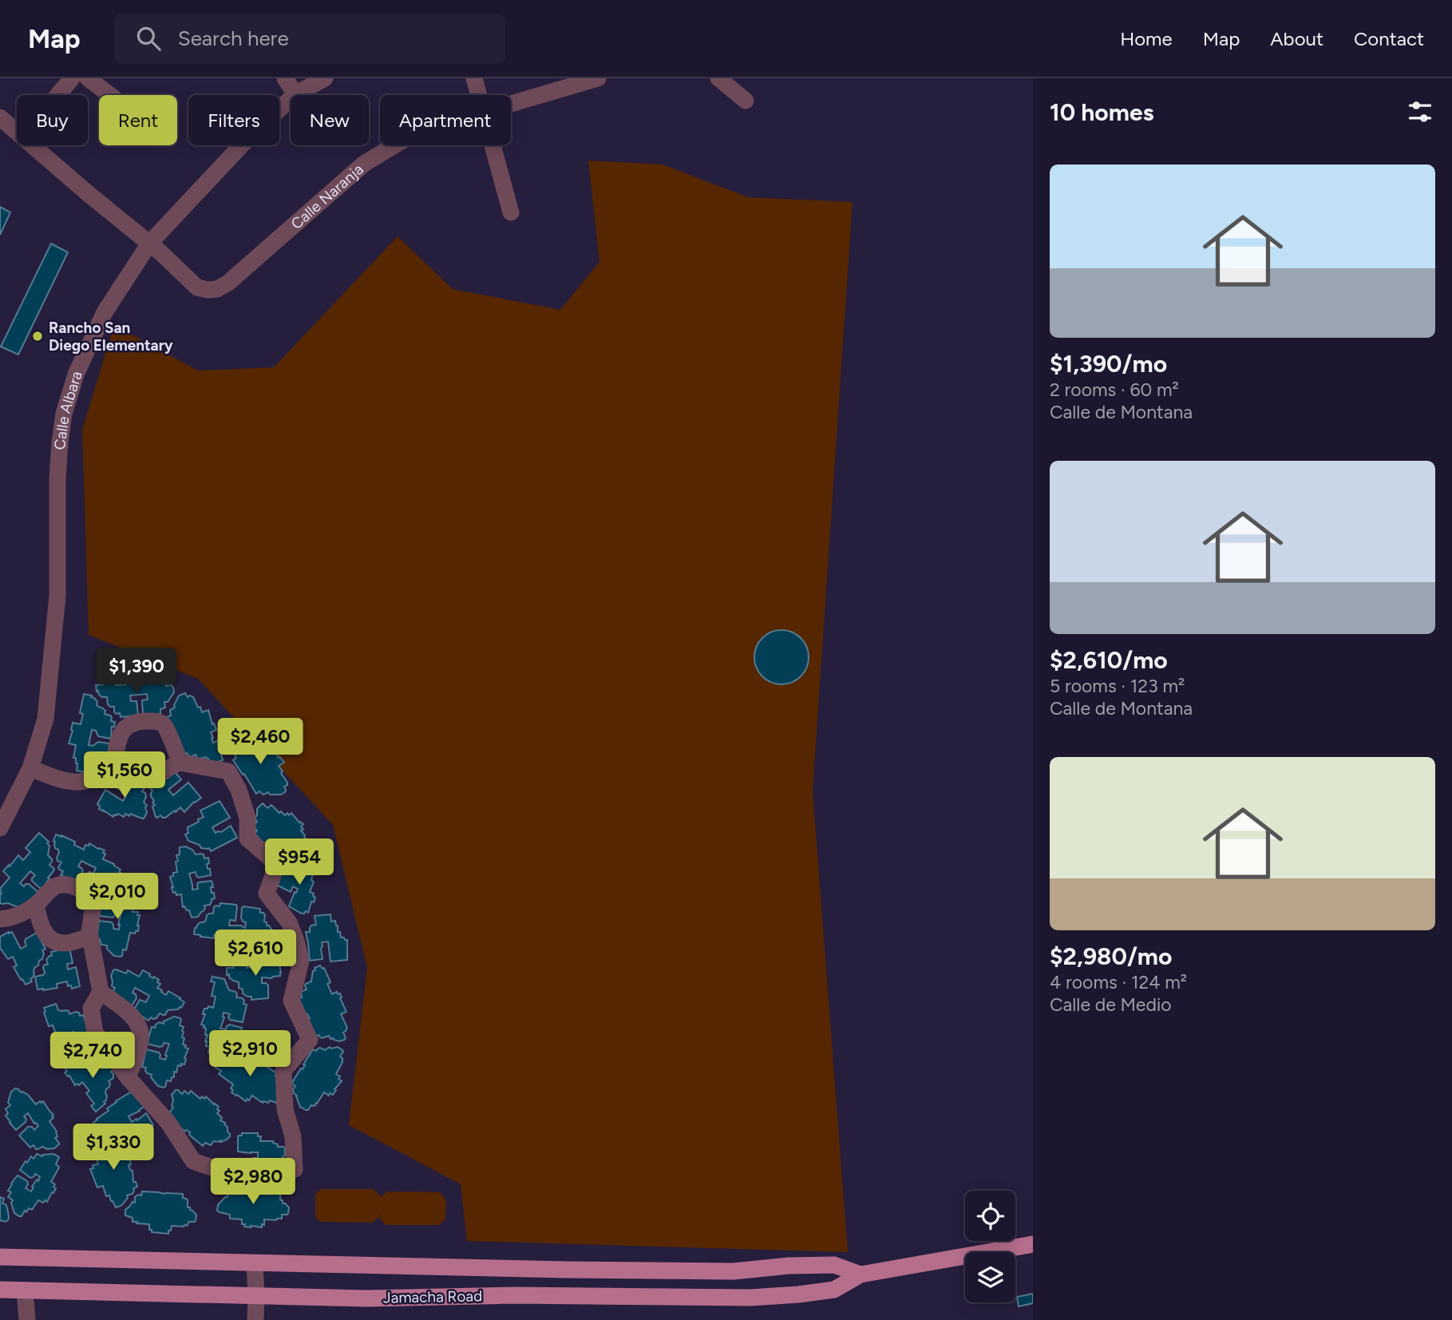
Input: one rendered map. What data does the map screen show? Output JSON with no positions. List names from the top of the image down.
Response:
{
  "streets": {
    "main road": ["Jamacha Road"],
    "street": ["Calle Naranja", "Calle Albara"]
  },
  "crossings": [
    ["Calle Naranja", "Calle Albara"]
  ],
  "places": ["Rancho San Diego Elementary"],
  "page": {
    "header": "Map",
    "search": "Search here",
    "nav": [
      "Home",
      "Map",
      "About",
      "Contact"
    ],
    "heading": "10 homes",
    "chip": [
      "Buy",
      "Rent",
      "Filters",
      "New",
      "Apartment"
    ],
    "list": [
      {
        "name": "$1,390/mo",
        "note": "2 rooms · 60 m² · Calle de Montana"
      },
      {
        "name": "$2,610/mo",
        "note": "5 rooms · 123 m² · Calle de Montana"
      },
      {
        "name": "$2,980/mo",
        "note": "4 rooms · 124 m² · Calle de Medio"
      }
    ],
    "price": [
      "$1,390",
      "$2,460",
      "$1,560",
      "$954",
      "$2,010",
      "$2,610",
      "$2,910",
      "$2,740",
      "$1,330",
      "$2,980"
    ]
  }
}
